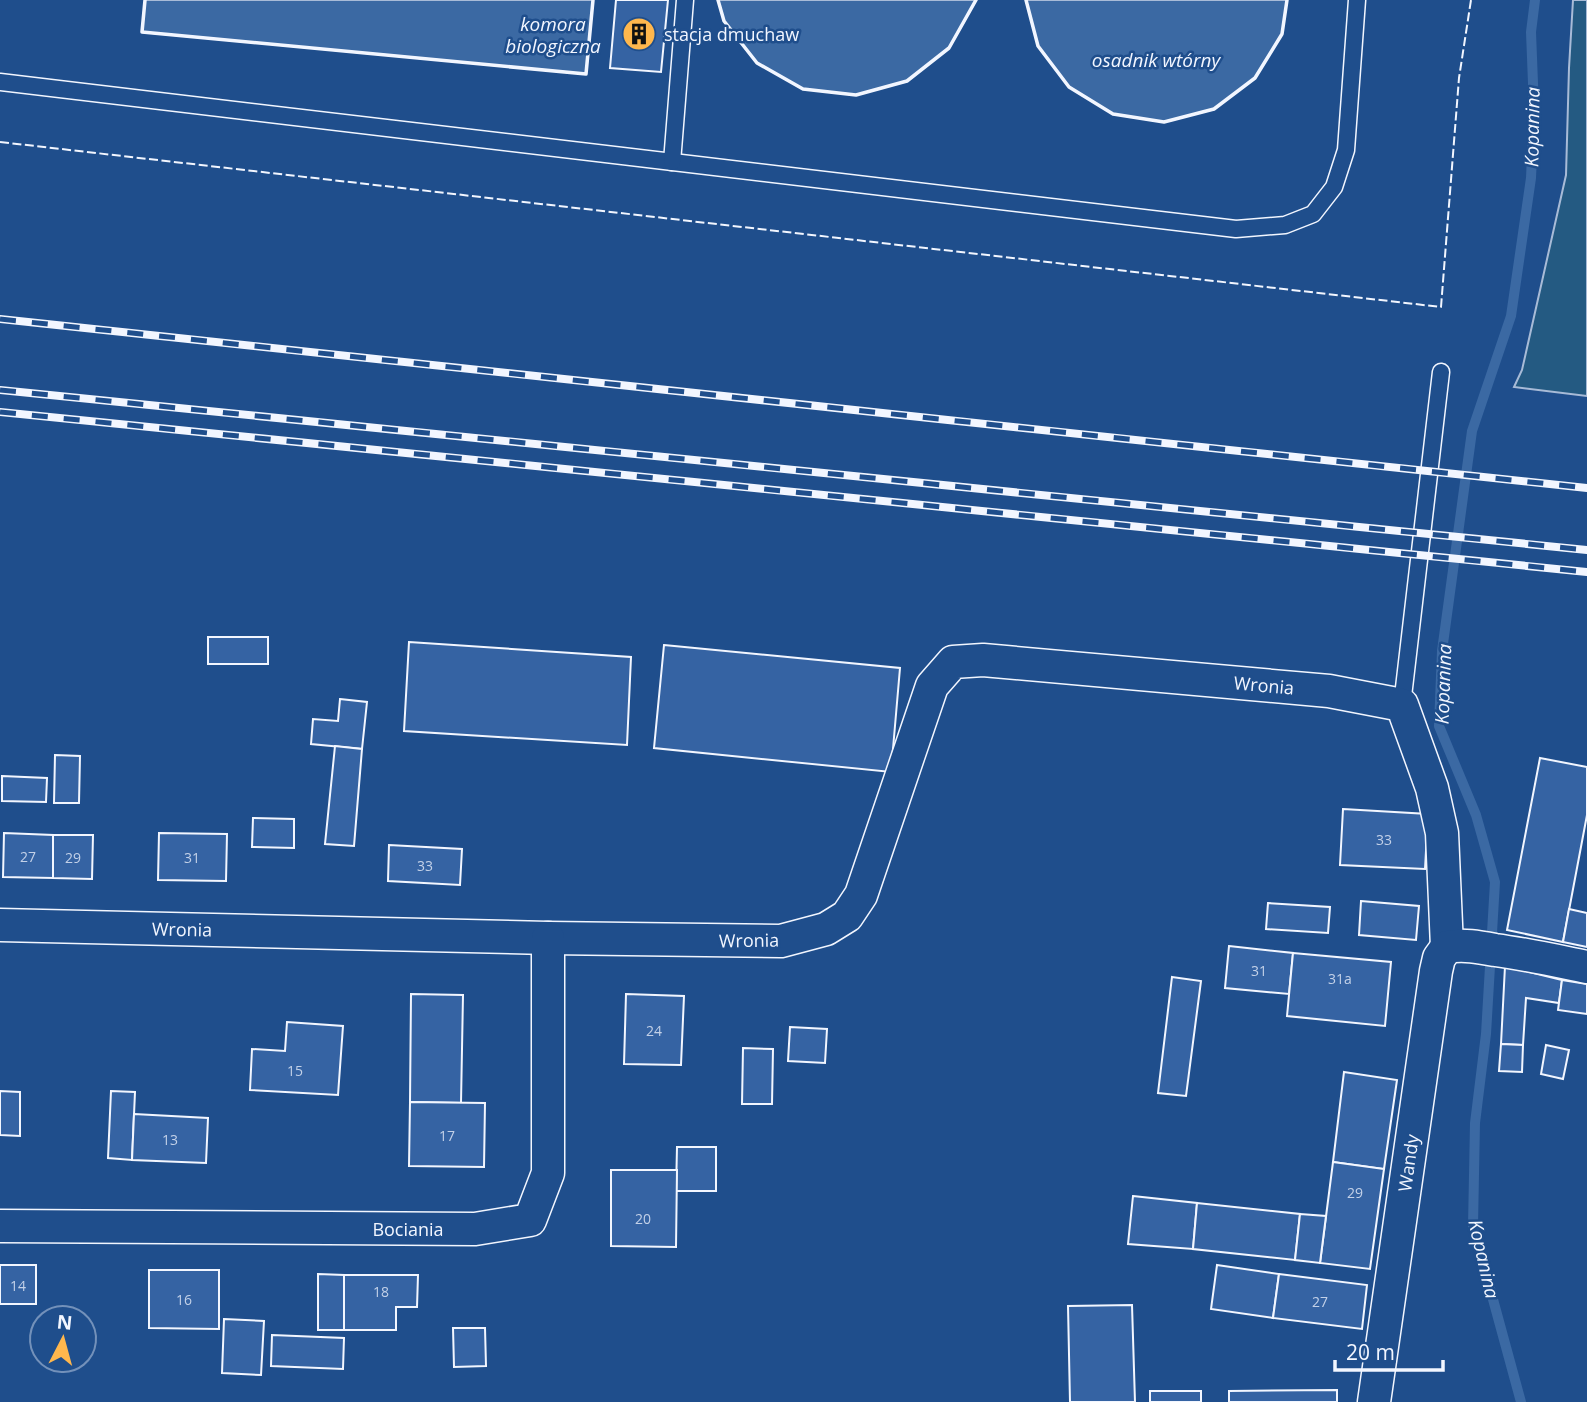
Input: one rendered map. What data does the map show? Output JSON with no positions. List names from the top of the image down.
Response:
{
  "streets": {
    "street": ["Wronia", "Wandy", "Bociania"]
  },
  "crossings": [
    ["Wronia", "Bociania"]
  ],
  "water": ["komora biologiczna", "osadnik wtórny", "Kopanina"],
  "places": {
    "building": ["stacja dmuchaw"]
  },
  "house_numbers": [
    "33",
    "27",
    "29",
    "31",
    "33",
    "31",
    "31a",
    "24",
    "15",
    "17",
    "13",
    "29",
    "20",
    "14",
    "18",
    "16",
    "27"
  ],
  "scale_bar": "20 m",
  "north": "top"
}
